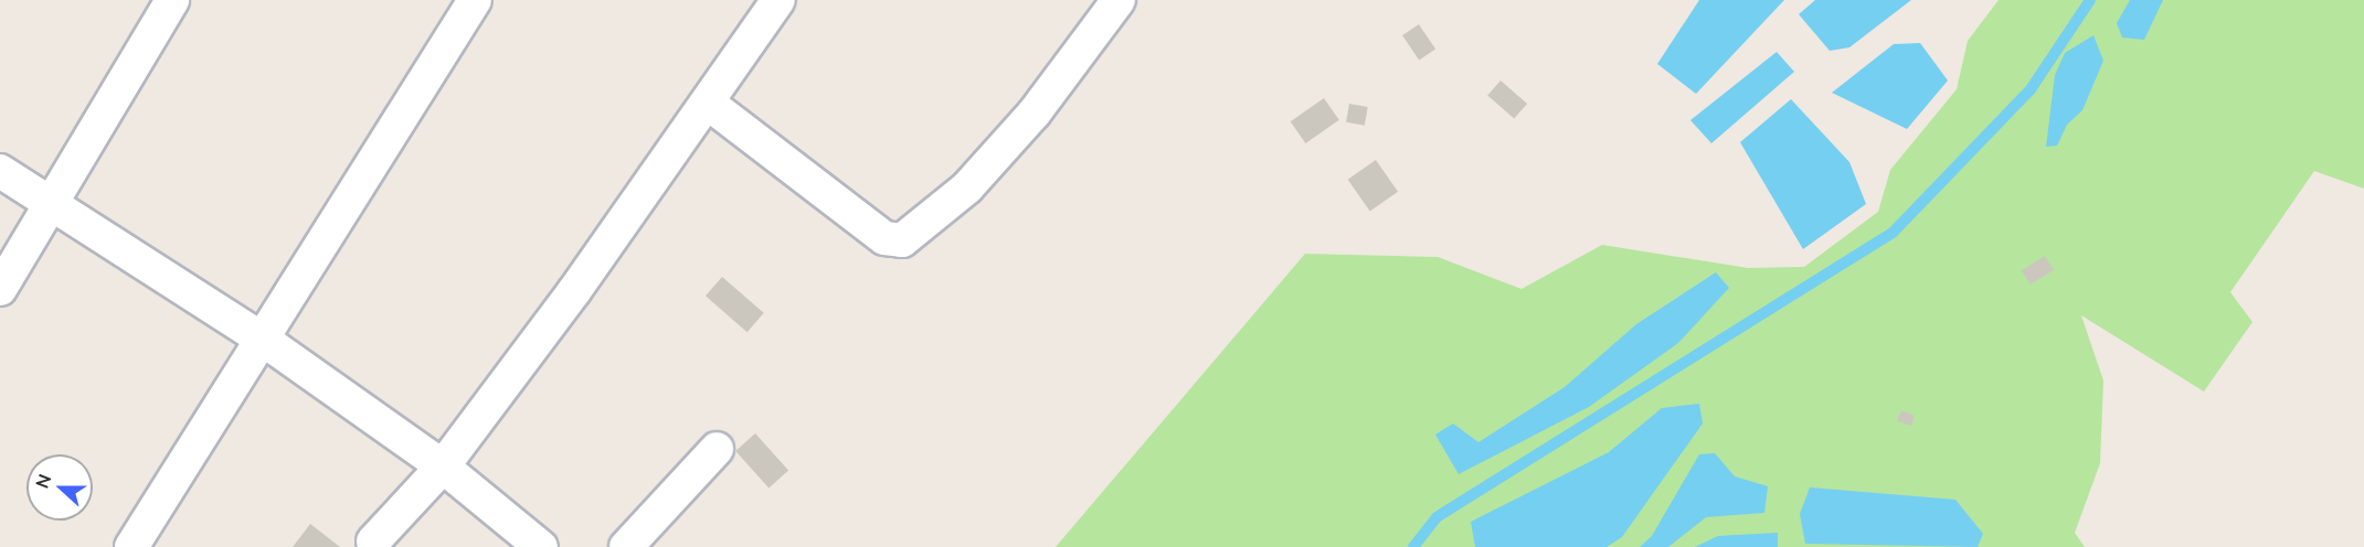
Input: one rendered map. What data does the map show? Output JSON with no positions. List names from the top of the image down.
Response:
{
  "north": "left"
}
